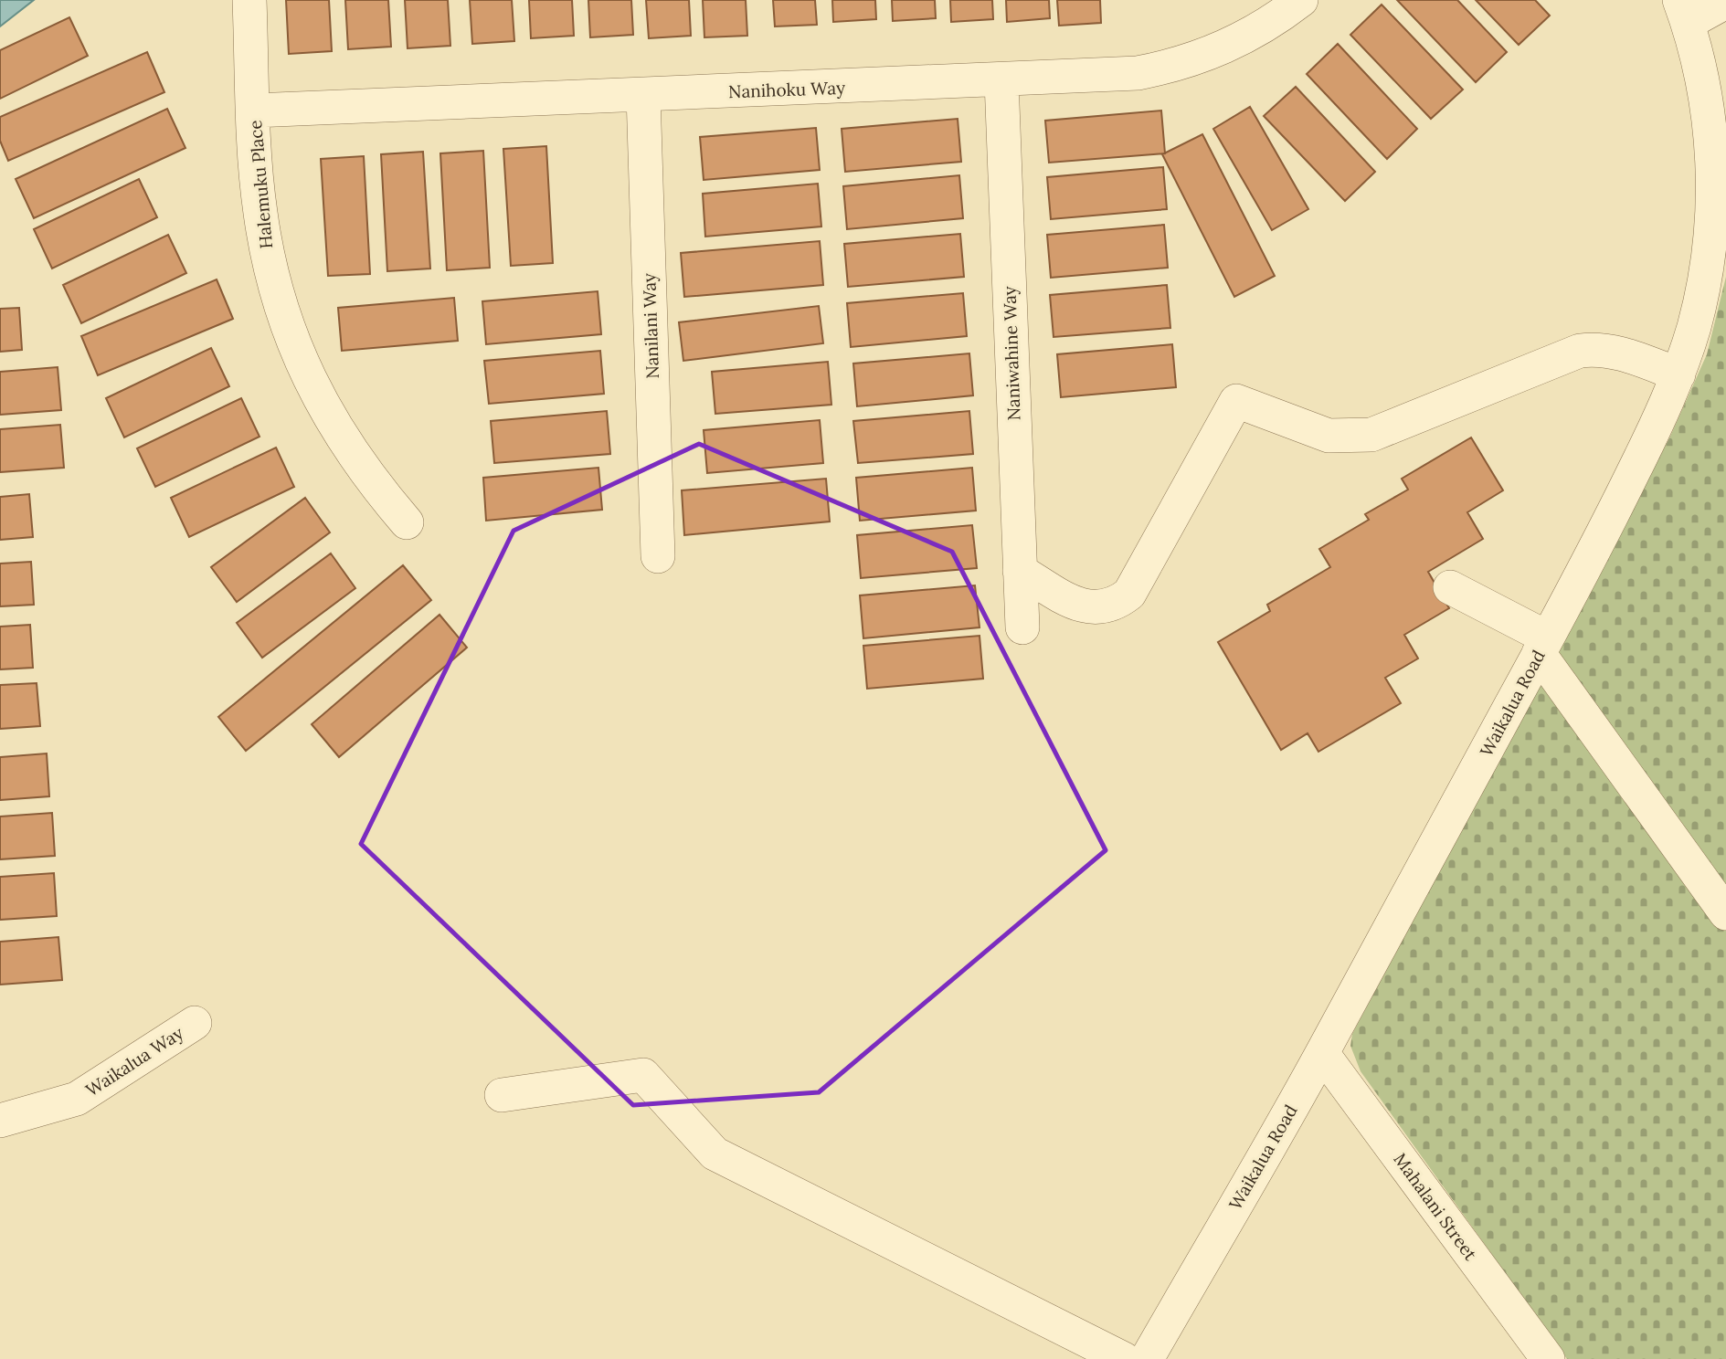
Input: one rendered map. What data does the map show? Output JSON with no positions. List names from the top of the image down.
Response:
{
  "streets": {
    "street": [
      "Nanihoku Way",
      "Halemuku Place",
      "Nanilani Way",
      "Naniwahine Way",
      "Waikalua Road",
      "Waikalua Way",
      "Mahalani Street"
    ]
  },
  "crossings": [
    ["Nanihoku Way", "Halemuku Place"],
    ["Nanihoku Way", "Nanilani Way"],
    ["Nanihoku Way", "Naniwahine Way"],
    ["Waikalua Road", "Mahalani Street"]
  ]
}
